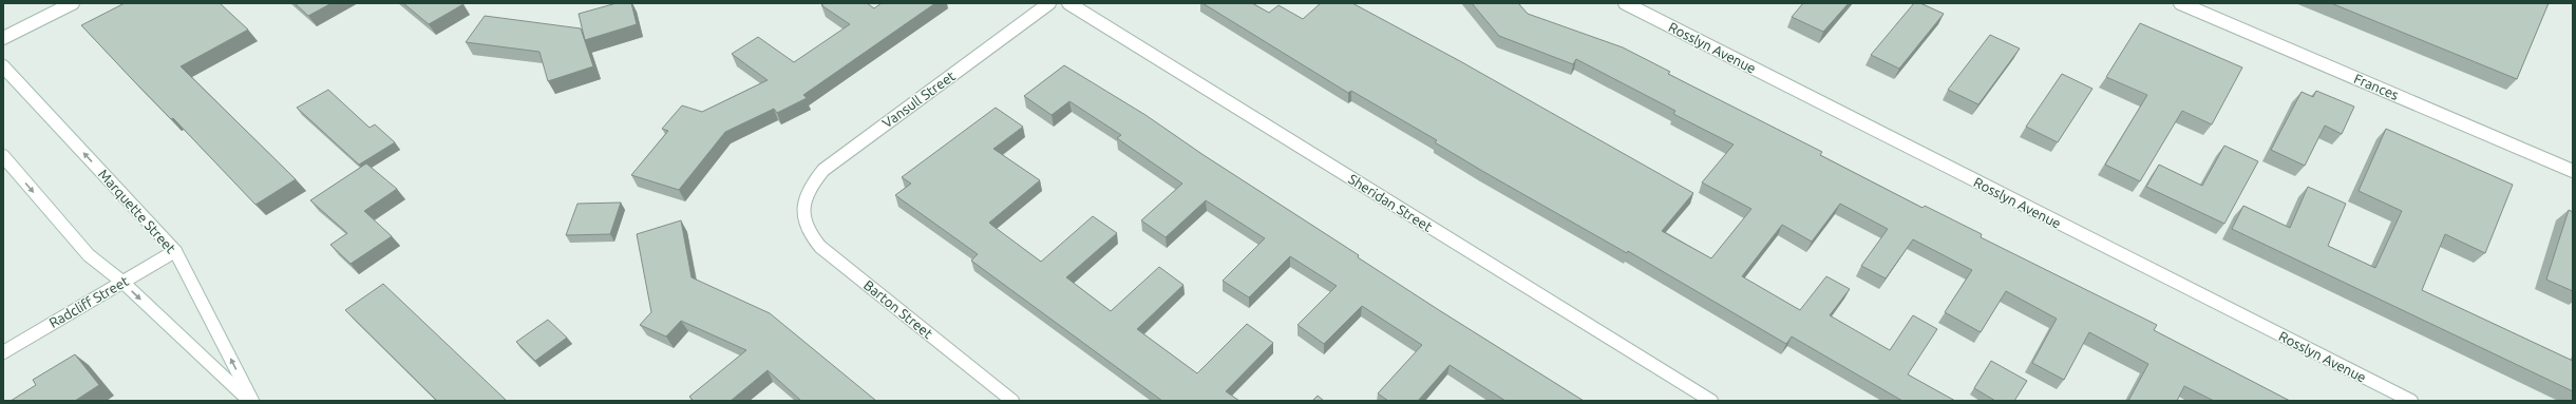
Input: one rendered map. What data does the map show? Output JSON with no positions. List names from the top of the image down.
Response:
{
  "streets": {
    "street": [
      "Rosslyn Avenue",
      "Frances",
      "Vansull Street",
      "Sheridan Street",
      "Marquette Street",
      "Radcliff Street",
      "Barton Street"
    ]
  },
  "crossings": [
    ["Vansull Street", "Barton Street"],
    ["Marquette Street", "Radcliff Street"]
  ]
}
